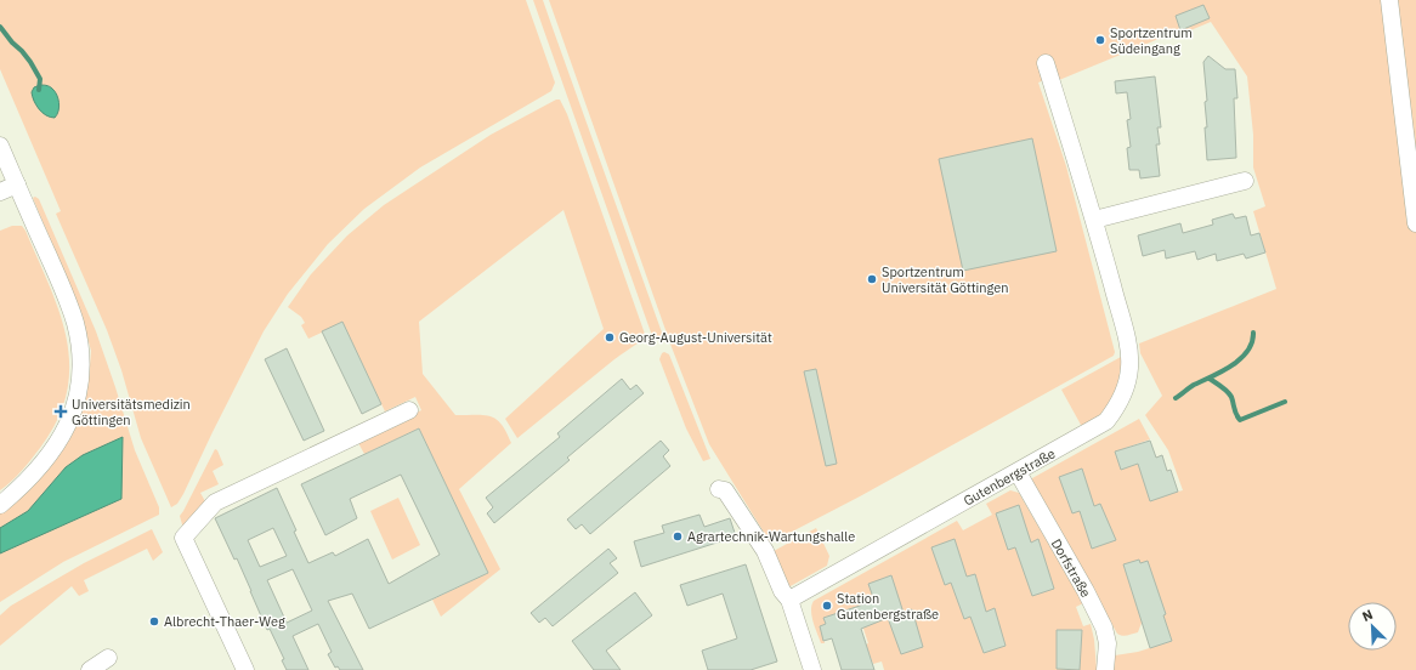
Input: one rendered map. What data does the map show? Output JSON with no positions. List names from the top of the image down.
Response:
{
  "streets": {
    "street": ["Gutenbergstraße", "Dorfstraße"]
  },
  "crossings": [
    ["Gutenbergstraße", "Dorfstraße"]
  ],
  "places": {
    "other": [
      "Sportzentrum Südeingang",
      "Sportzentrum Universität Göttingen",
      "Georg-August-Universität",
      "Agrartechnik-Wartungshalle",
      "Station Gutenbergstraße",
      "Albrecht-Thaer-Weg"
    ],
    "health": ["Universitätsmedizin Göttingen"]
  },
  "north": "top left"
}
